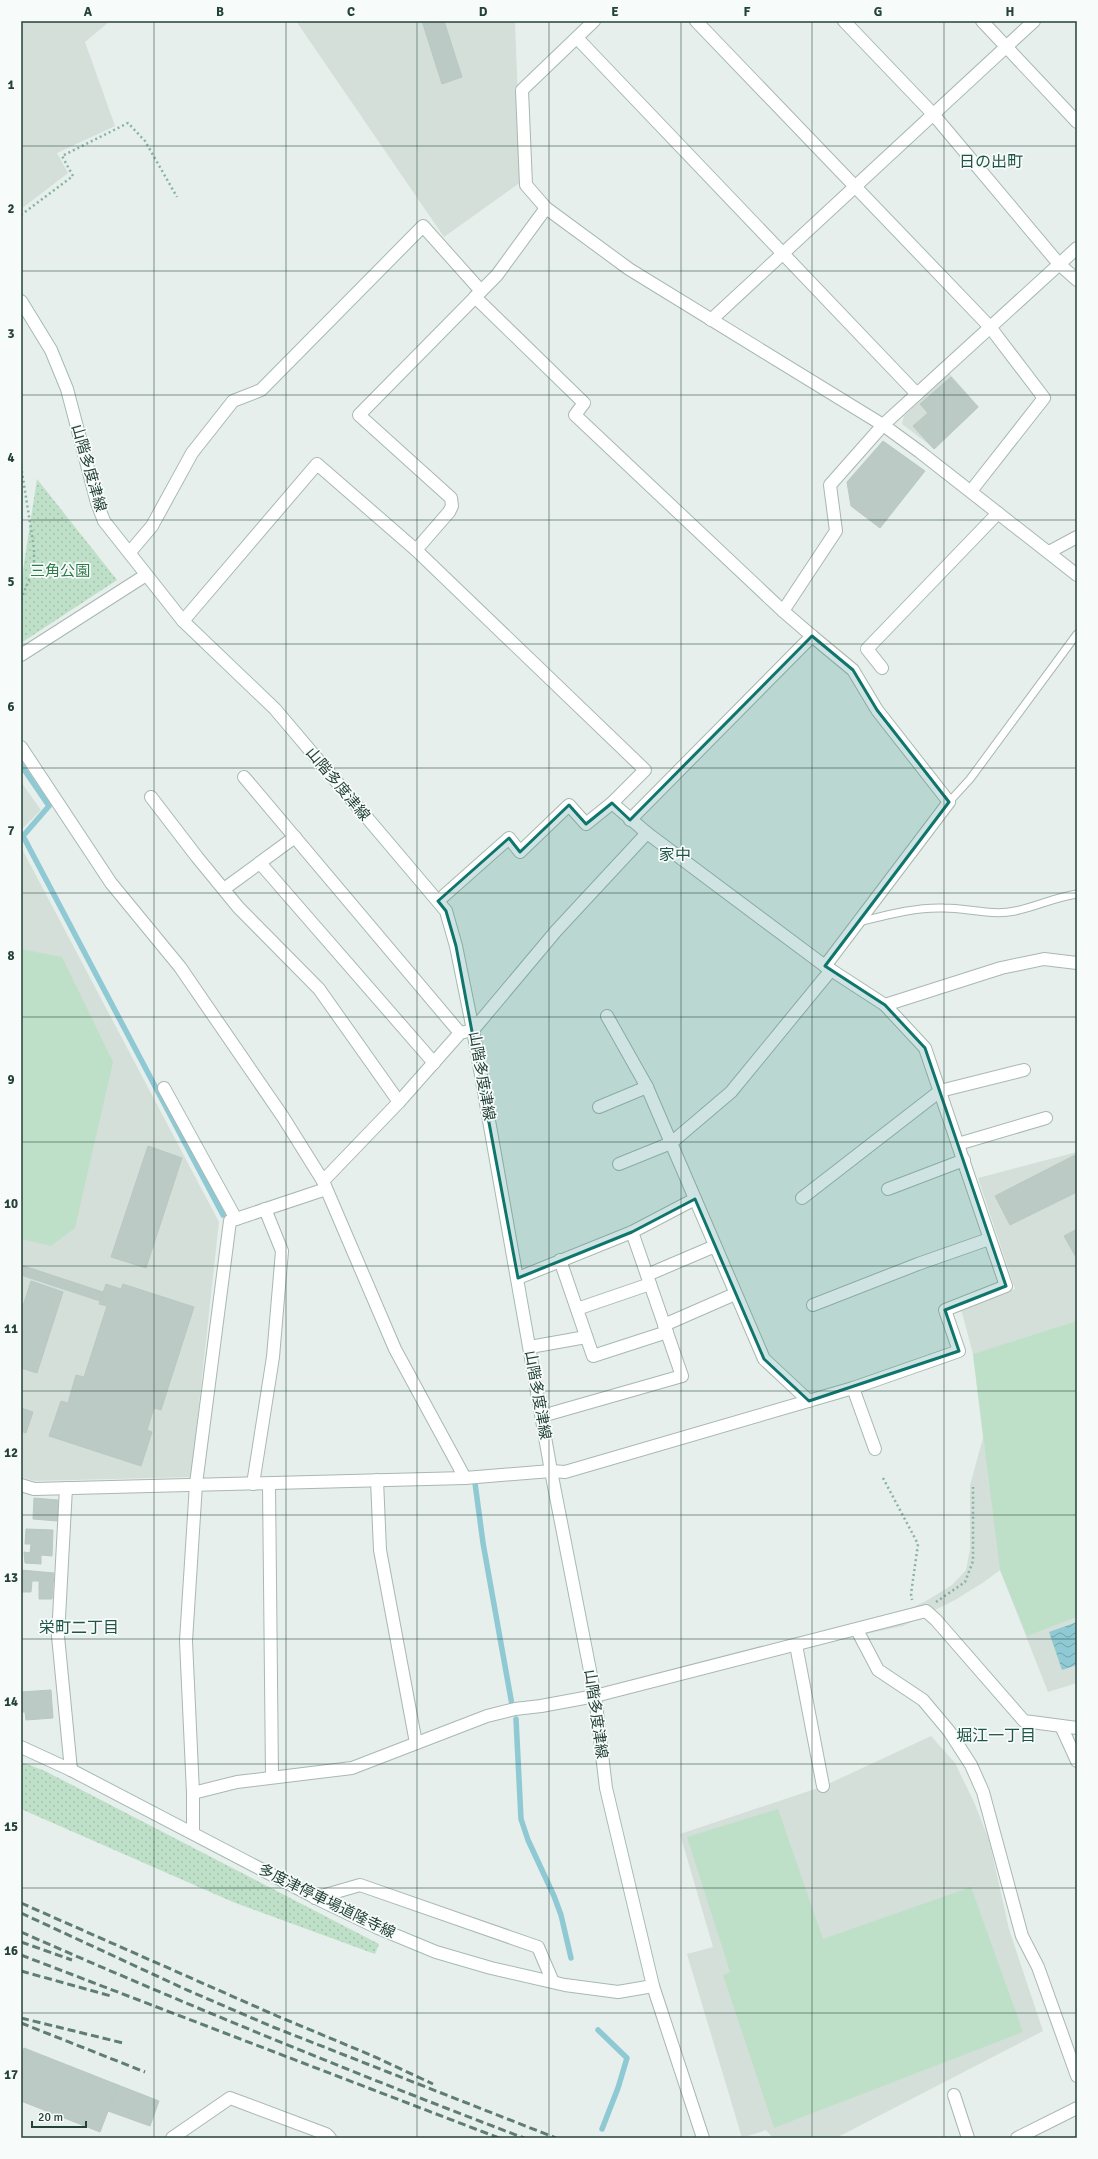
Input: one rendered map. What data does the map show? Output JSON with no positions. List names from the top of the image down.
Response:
{
  "streets": {
    "street": ["山階多度津線", "多度津停車場道隆寺線"]
  },
  "crossings": [
    ["山階多度津線", "多度津停車場道隆寺線"]
  ],
  "districts": [
    "日の出町",
    "家中",
    "栄町二丁目",
    "堀江一丁目"
  ],
  "parks": ["三角公園"],
  "scale_bar": "20 m",
  "grid": {
    "columns": [
      "A",
      "B",
      "C",
      "D",
      "E",
      "F",
      "G",
      "H"
    ],
    "rows": [
      "1",
      "2",
      "3",
      "4",
      "5",
      "6",
      "7",
      "8",
      "9",
      "10",
      "11",
      "12",
      "13",
      "14",
      "15",
      "16",
      "17"
    ]
  }
}
